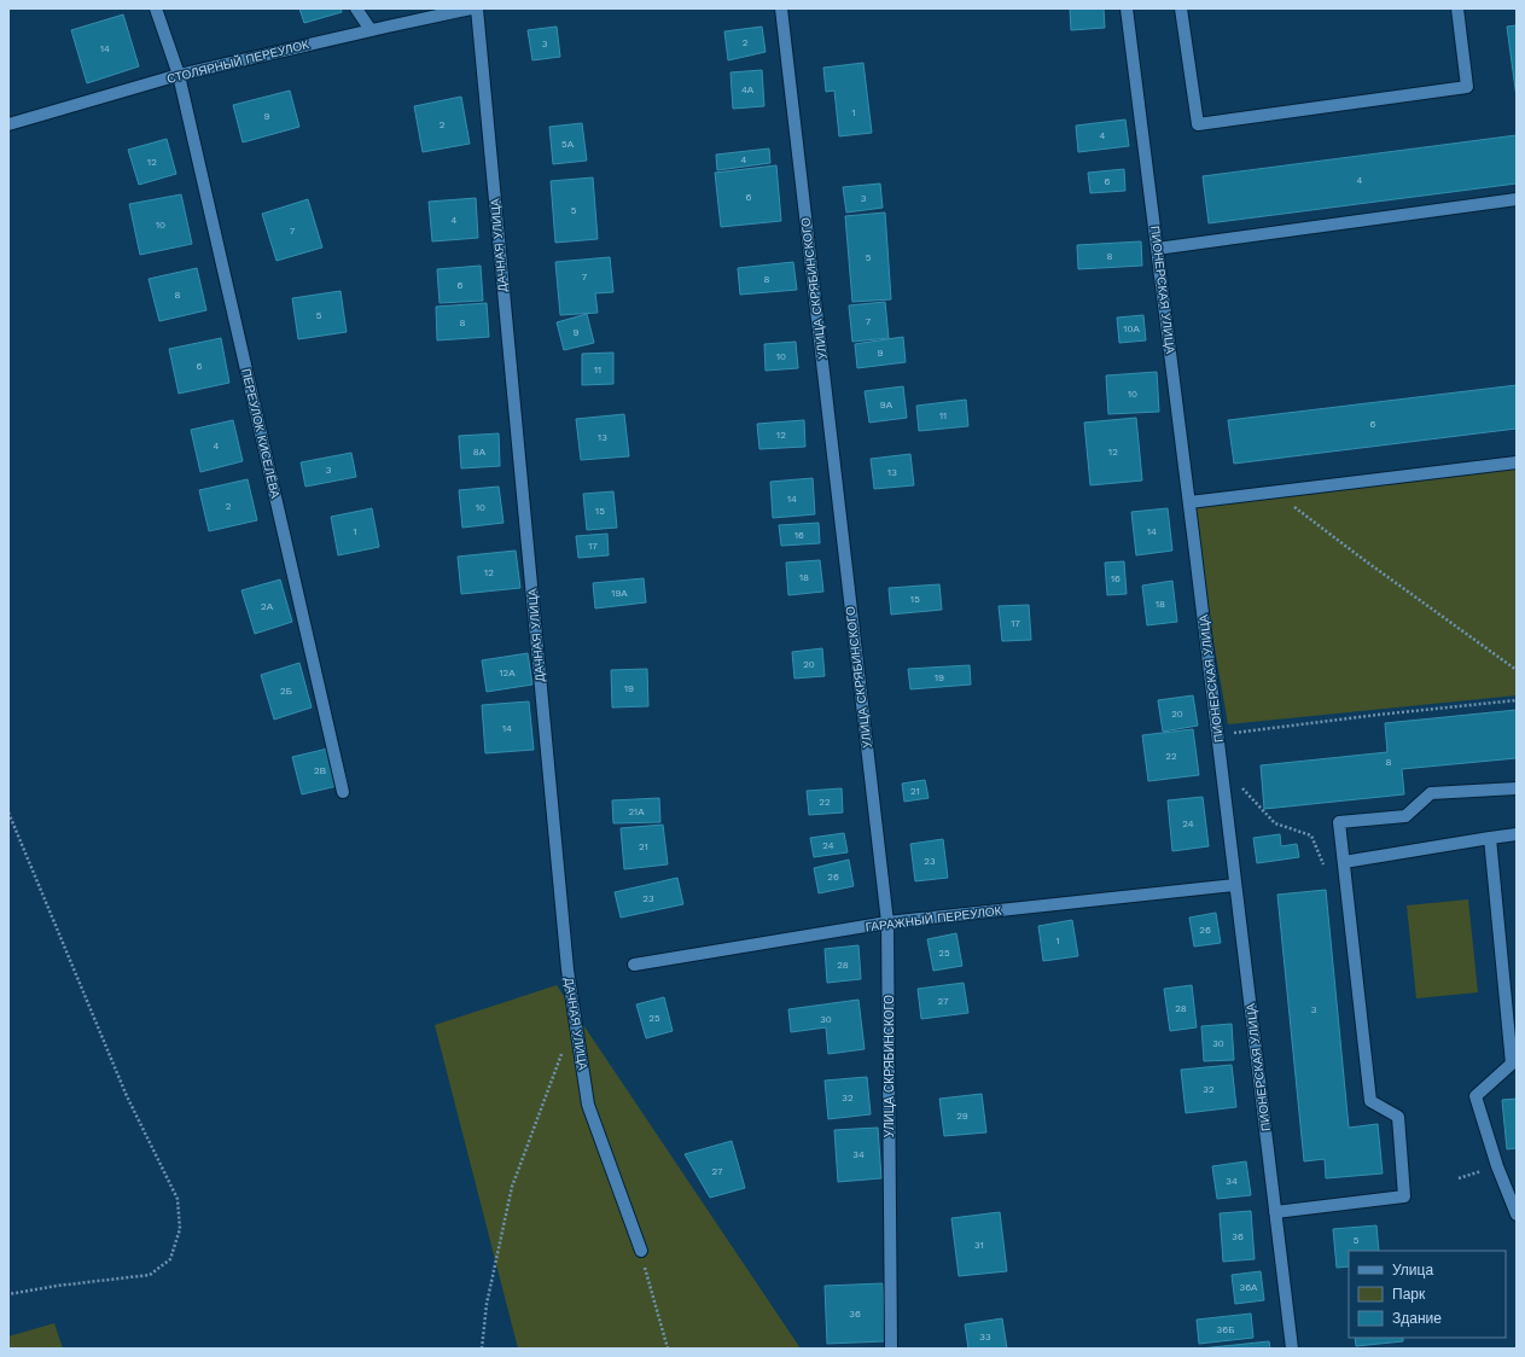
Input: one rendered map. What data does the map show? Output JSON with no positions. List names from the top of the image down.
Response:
{
  "streets": {
    "street": [
      "СТОЛЯРНЫЙ ПЕРЕУЛОК",
      "ДАЧНАЯ УЛИЦА",
      "УЛИЦА СКРЯБИНСКОГО",
      "ПИОНЕРСКАЯ УЛИЦА",
      "ПЕРЕУЛОК КИСЕЛЁВА",
      "ГАРАЖНЫЙ ПЕРЕУЛОК"
    ]
  },
  "crossings": [
    ["СТОЛЯРНЫЙ ПЕРЕУЛОК", "ПЕРЕУЛОК КИСЕЛЁВА"],
    ["УЛИЦА СКРЯБИНСКОГО", "ГАРАЖНЫЙ ПЕРЕУЛОК"],
    ["ПИОНЕРСКАЯ УЛИЦА", "ГАРАЖНЫЙ ПЕРЕУЛОК"]
  ],
  "house_numbers": [
    "2",
    "3",
    "14",
    "4А",
    "1",
    "9",
    "2",
    "4",
    "5А",
    "4",
    "12",
    "4",
    "6",
    "6",
    "3",
    "5",
    "4",
    "10",
    "7",
    "8",
    "5",
    "7",
    "8",
    "6",
    "8",
    "5",
    "7",
    "8",
    "10А",
    "9",
    "9",
    "10",
    "6",
    "11",
    "10",
    "9А",
    "11",
    "6",
    "12",
    "13",
    "4",
    "8А",
    "12",
    "3",
    "13",
    "14",
    "2",
    "10",
    "15",
    "1",
    "14",
    "16",
    "17",
    "12",
    "18",
    "16",
    "19А",
    "15",
    "18",
    "2А",
    "17",
    "20",
    "12А",
    "19",
    "19",
    "2Б",
    "20",
    "14",
    "22",
    "8",
    "2В",
    "21",
    "22",
    "21А",
    "24",
    "24",
    "21",
    "23",
    "26",
    "23",
    "26",
    "1",
    "25",
    "28",
    "27",
    "28",
    "3",
    "25",
    "30",
    "30",
    "32",
    "32",
    "29",
    "34",
    "27",
    "34",
    "36",
    "5",
    "31",
    "36А",
    "36",
    "36Б",
    "33"
  ],
  "legend": ["Улица", "Парк", "Здание"]
}
